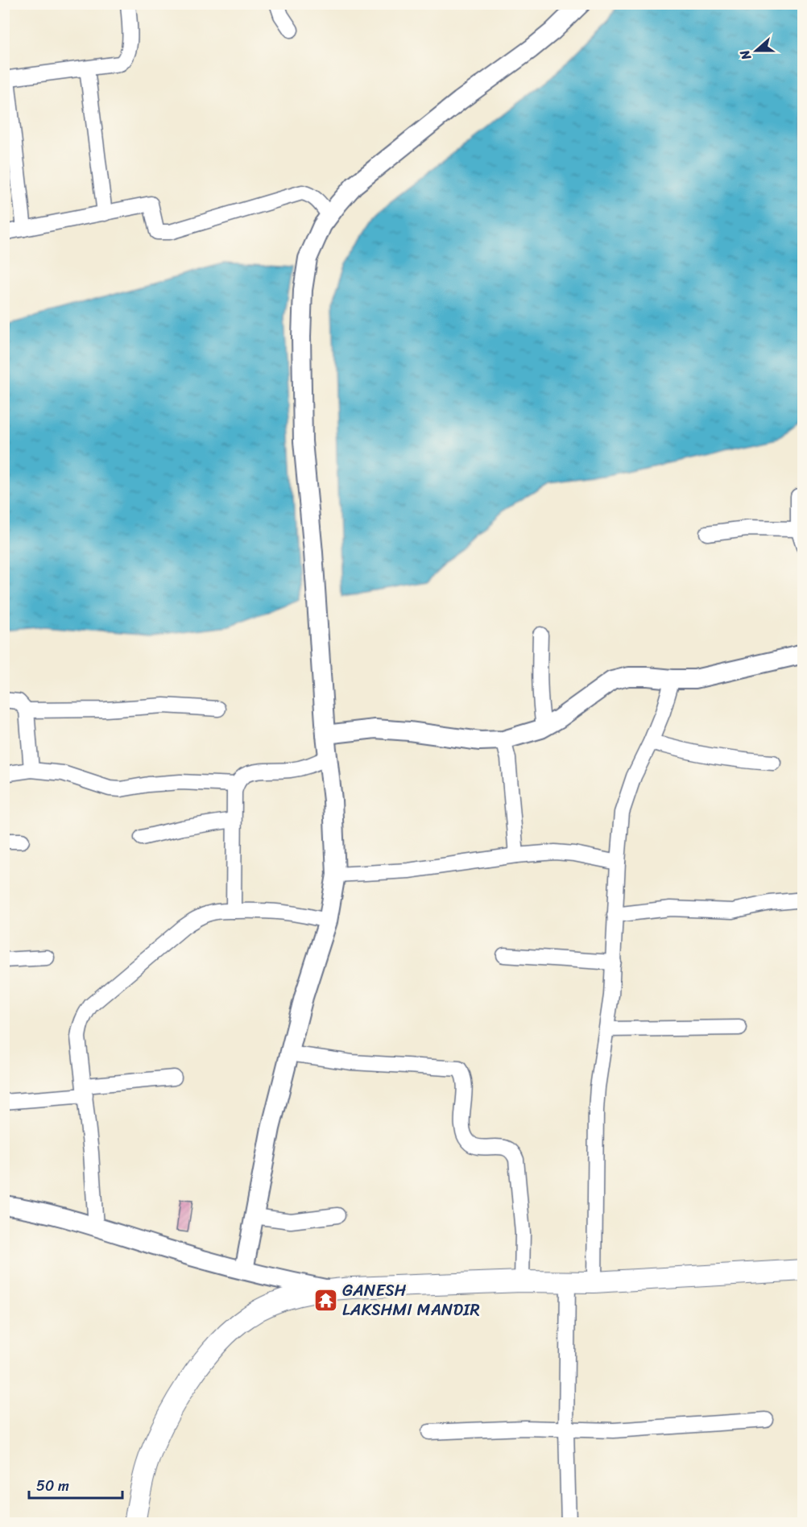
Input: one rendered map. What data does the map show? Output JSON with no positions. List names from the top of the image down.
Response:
{
  "places": {
    "temple": ["GANESH LAKSHMI MANDIR"]
  },
  "scale_bar": "50 m",
  "north": "left"
}
